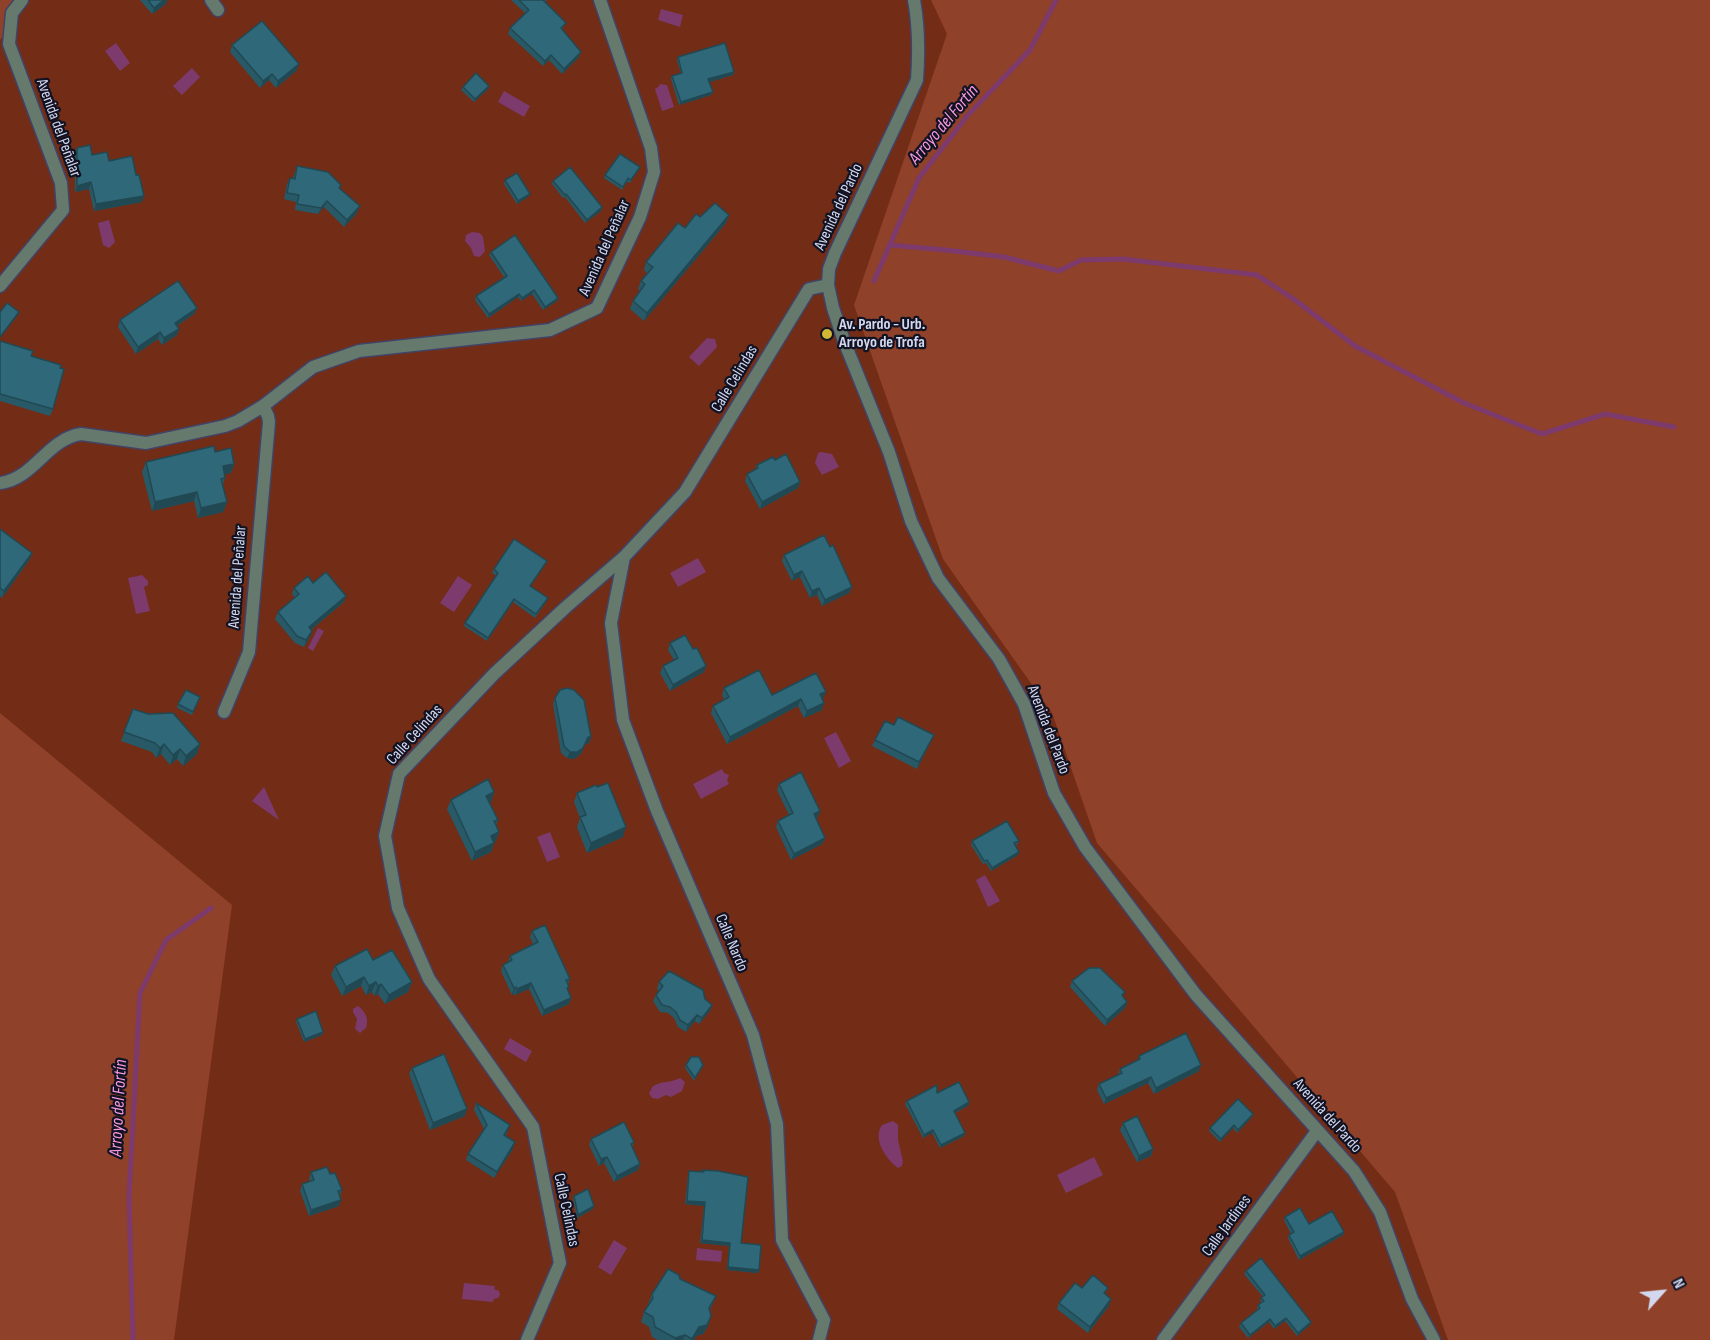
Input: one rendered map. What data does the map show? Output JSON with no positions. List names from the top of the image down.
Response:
{
  "streets": {
    "street": [
      "Avenida del Peñalar",
      "Avenida del Pardo",
      "Calle Celindas",
      "Calle Nardo",
      "Calle Jardines"
    ]
  },
  "crossings": [
    ["Avenida del Pardo", "Calle Celindas"],
    ["Avenida del Pardo", "Calle Jardines"],
    ["Calle Celindas", "Calle Nardo"]
  ],
  "water": ["Arroyo del Fortín"],
  "places": ["Av. Pardo - Urb. Arroyo de Trofa"],
  "north": "top right"
}
